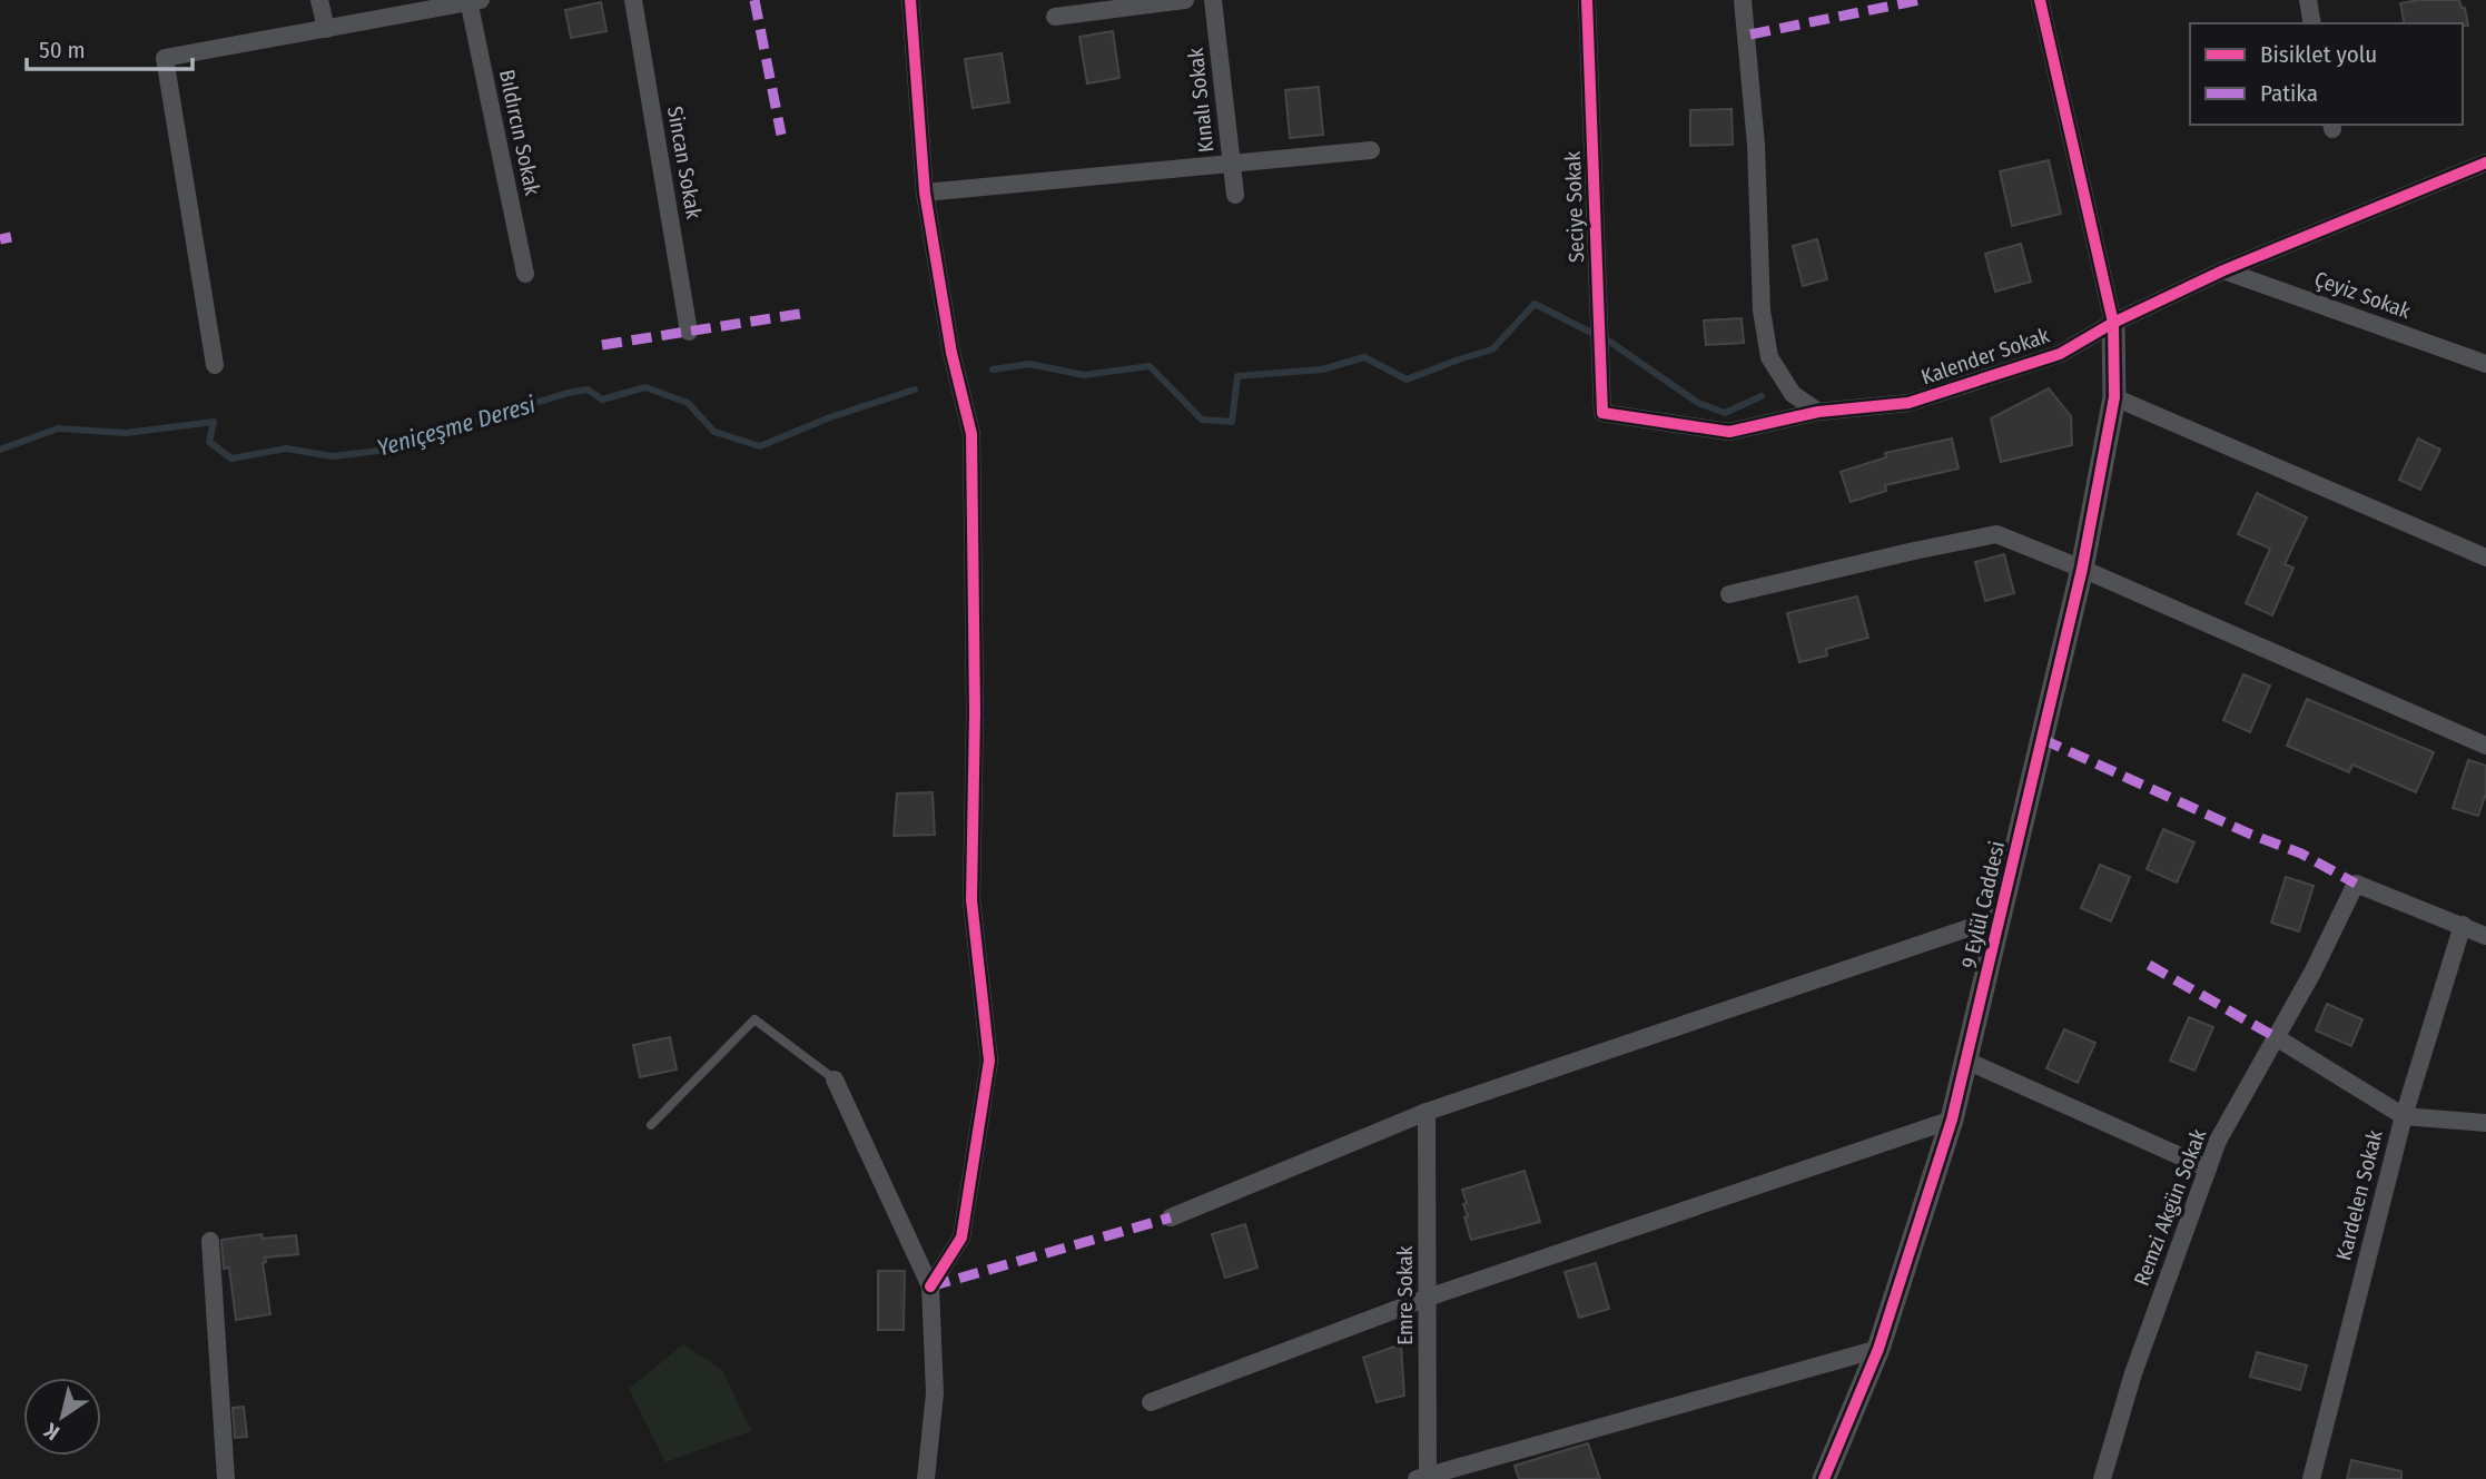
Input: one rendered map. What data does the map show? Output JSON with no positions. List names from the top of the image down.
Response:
{
  "streets": {
    "street": [
      "Kınalı Sokak",
      "Bıldırcın Sokak",
      "Sincan Sokak",
      "Seciye Sokak",
      "Çeyiz Sokak",
      "Kalender Sokak",
      "9 Eylül Caddesi",
      "Kardelen Sokak",
      "Remzi Akgün Sokak",
      "Emre Sokak"
    ]
  },
  "crossings": [
    ["Seciye Sokak", "Kalender Sokak"],
    ["Çeyiz Sokak", "Kalender Sokak"],
    ["Kalender Sokak", "9 Eylül Caddesi"],
    ["Kardelen Sokak", "Remzi Akgün Sokak"]
  ],
  "water": ["Yeniçeşme Deresi"],
  "legend": ["Bisiklet yolu", "Patika"],
  "scale_bar": "50 m",
  "north": "bottom left"
}
